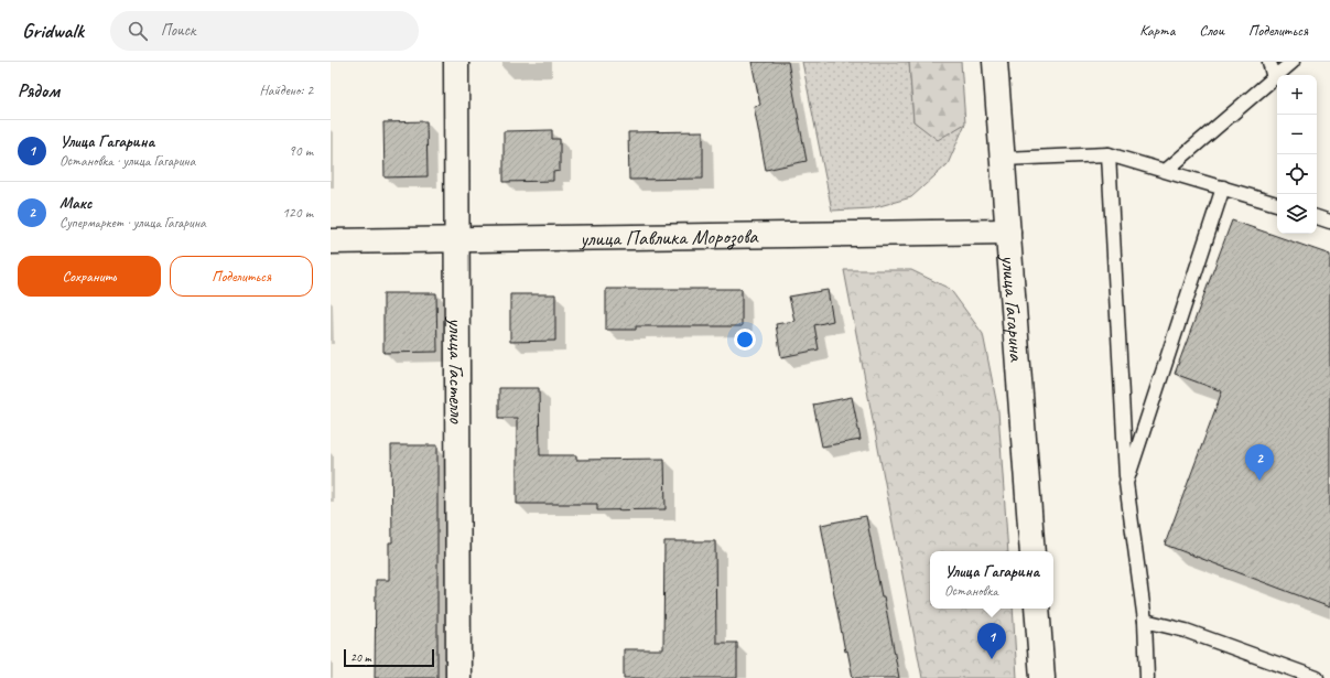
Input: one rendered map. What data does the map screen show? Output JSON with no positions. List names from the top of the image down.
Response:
{
  "streets": {
    "street": ["улица Павлика Морозова", "улица Гагарина", "улица Гастелло"]
  },
  "crossings": [
    ["улица Павлика Морозова", "улица Гагарина"],
    ["улица Павлика Морозова", "улица Гастелло"]
  ],
  "scale_bar": "20 m",
  "page": {
    "header": "Gridwalk",
    "search": "Поиск",
    "nav": ["Карта", "Слои", "Поделиться"],
    "heading": ["Рядом", "Найдено: 2"],
    "map_buttons": ["+", "−"],
    "list": [
      {
        "mark": "1",
        "name": "Улица Гагарина",
        "note": "Остановка · улица Гагарина",
        "value": "90 m"
      },
      {
        "mark": "2",
        "name": "Макс",
        "note": "Супермаркет · улица Гагарина",
        "value": "120 m"
      }
    ],
    "buttons": ["Сохранить", "Поделиться"],
    "pins": ["2", "1"],
    "popup": ["Улица Гагарина", "Остановка"],
    "scale": "20 m"
  }
}
